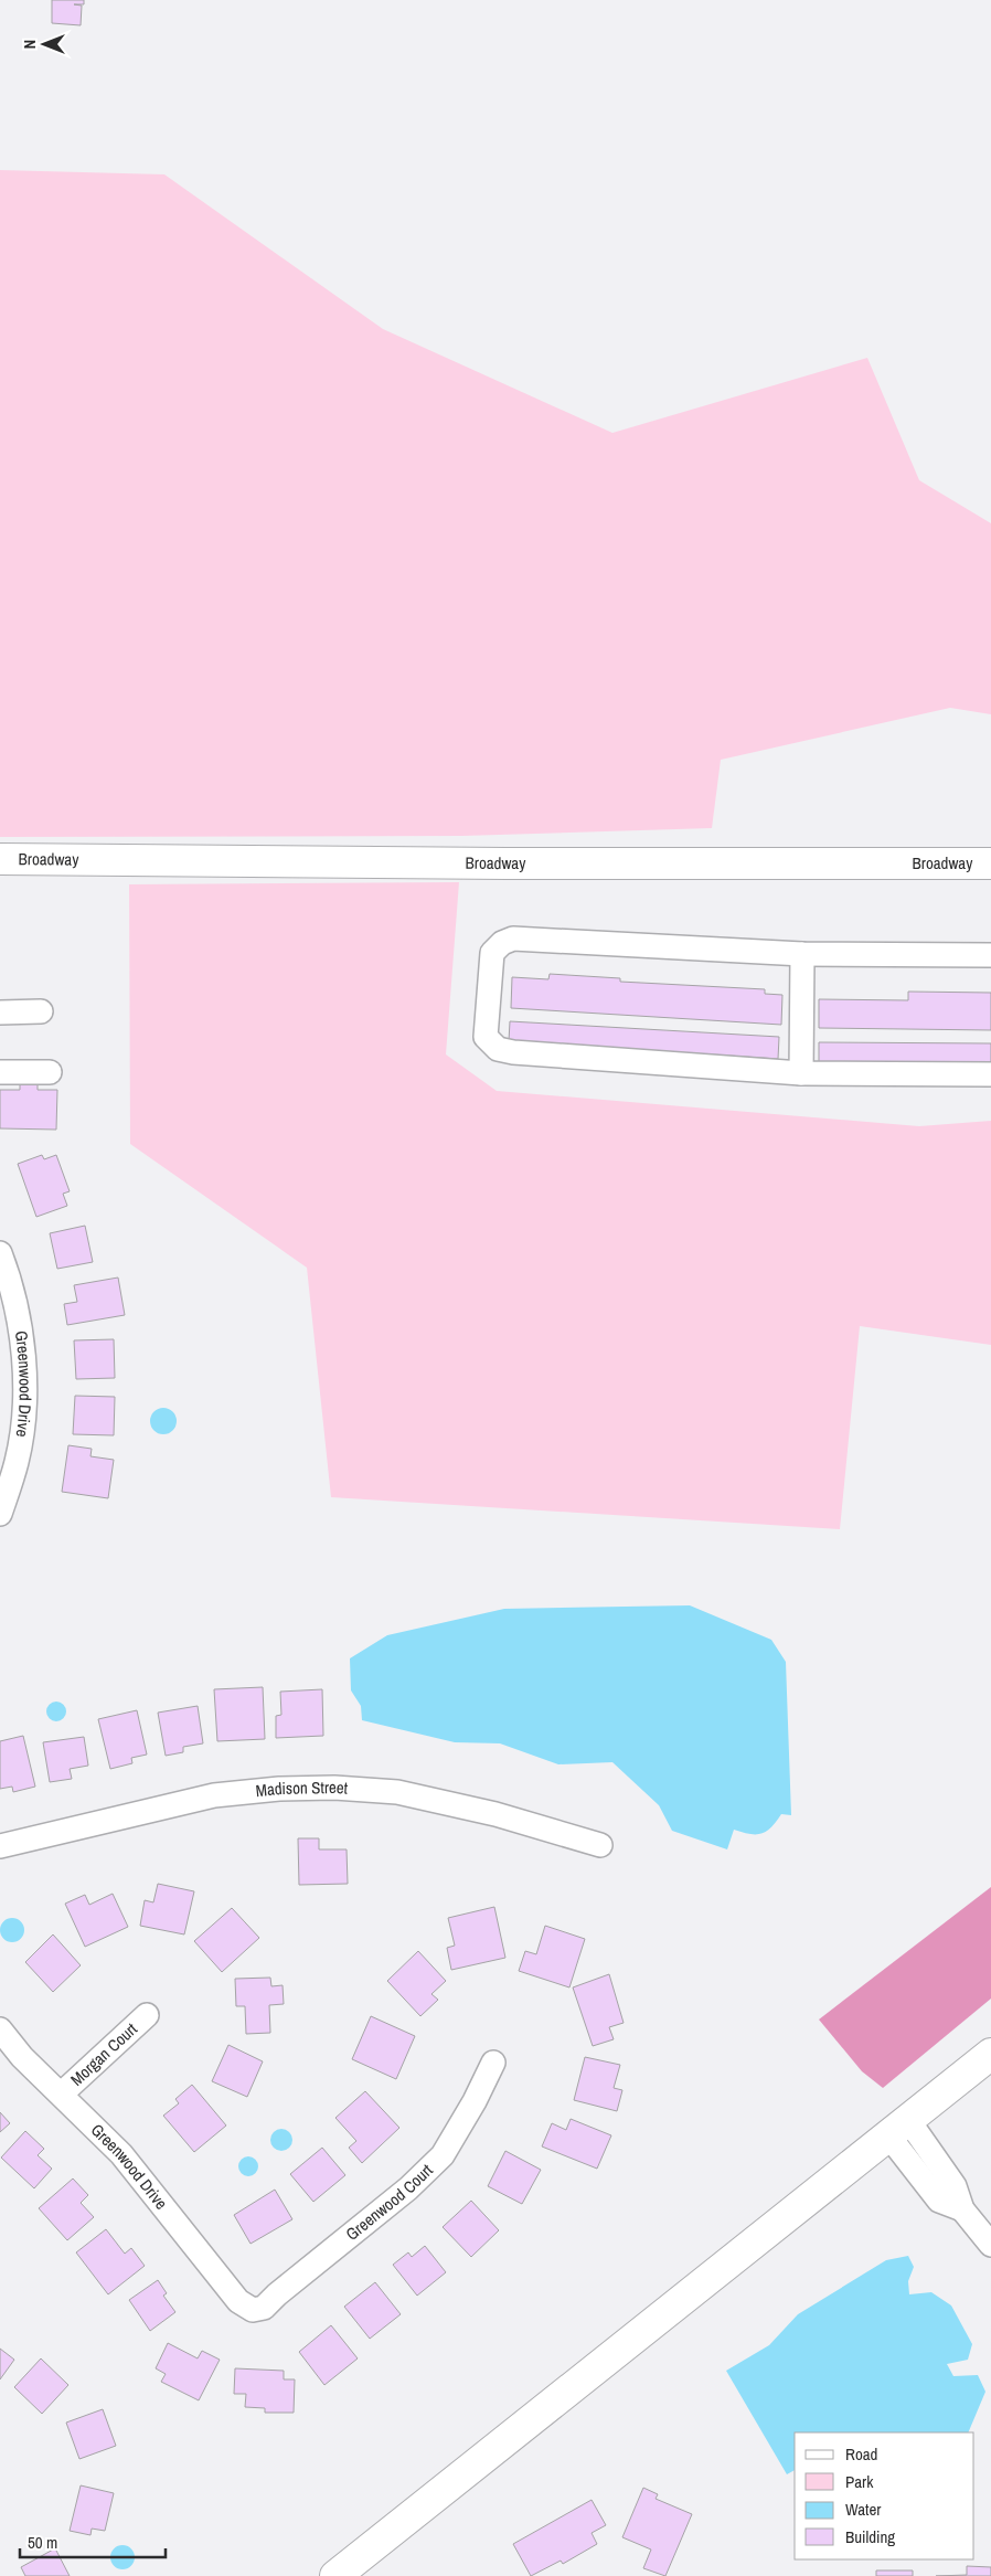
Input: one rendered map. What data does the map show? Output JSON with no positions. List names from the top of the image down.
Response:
{
  "streets": {
    "main road": ["Broadway"],
    "street": [
      "Greenwood Drive",
      "Madison Street",
      "Morgan Court",
      "Greenwood Court"
    ]
  },
  "crossings": [
    ["Greenwood Drive", "Morgan Court"],
    ["Greenwood Drive", "Greenwood Court"]
  ],
  "legend": [
    "Road",
    "Park",
    "Water",
    "Building"
  ],
  "scale_bar": "50 m",
  "north": "left"
}
